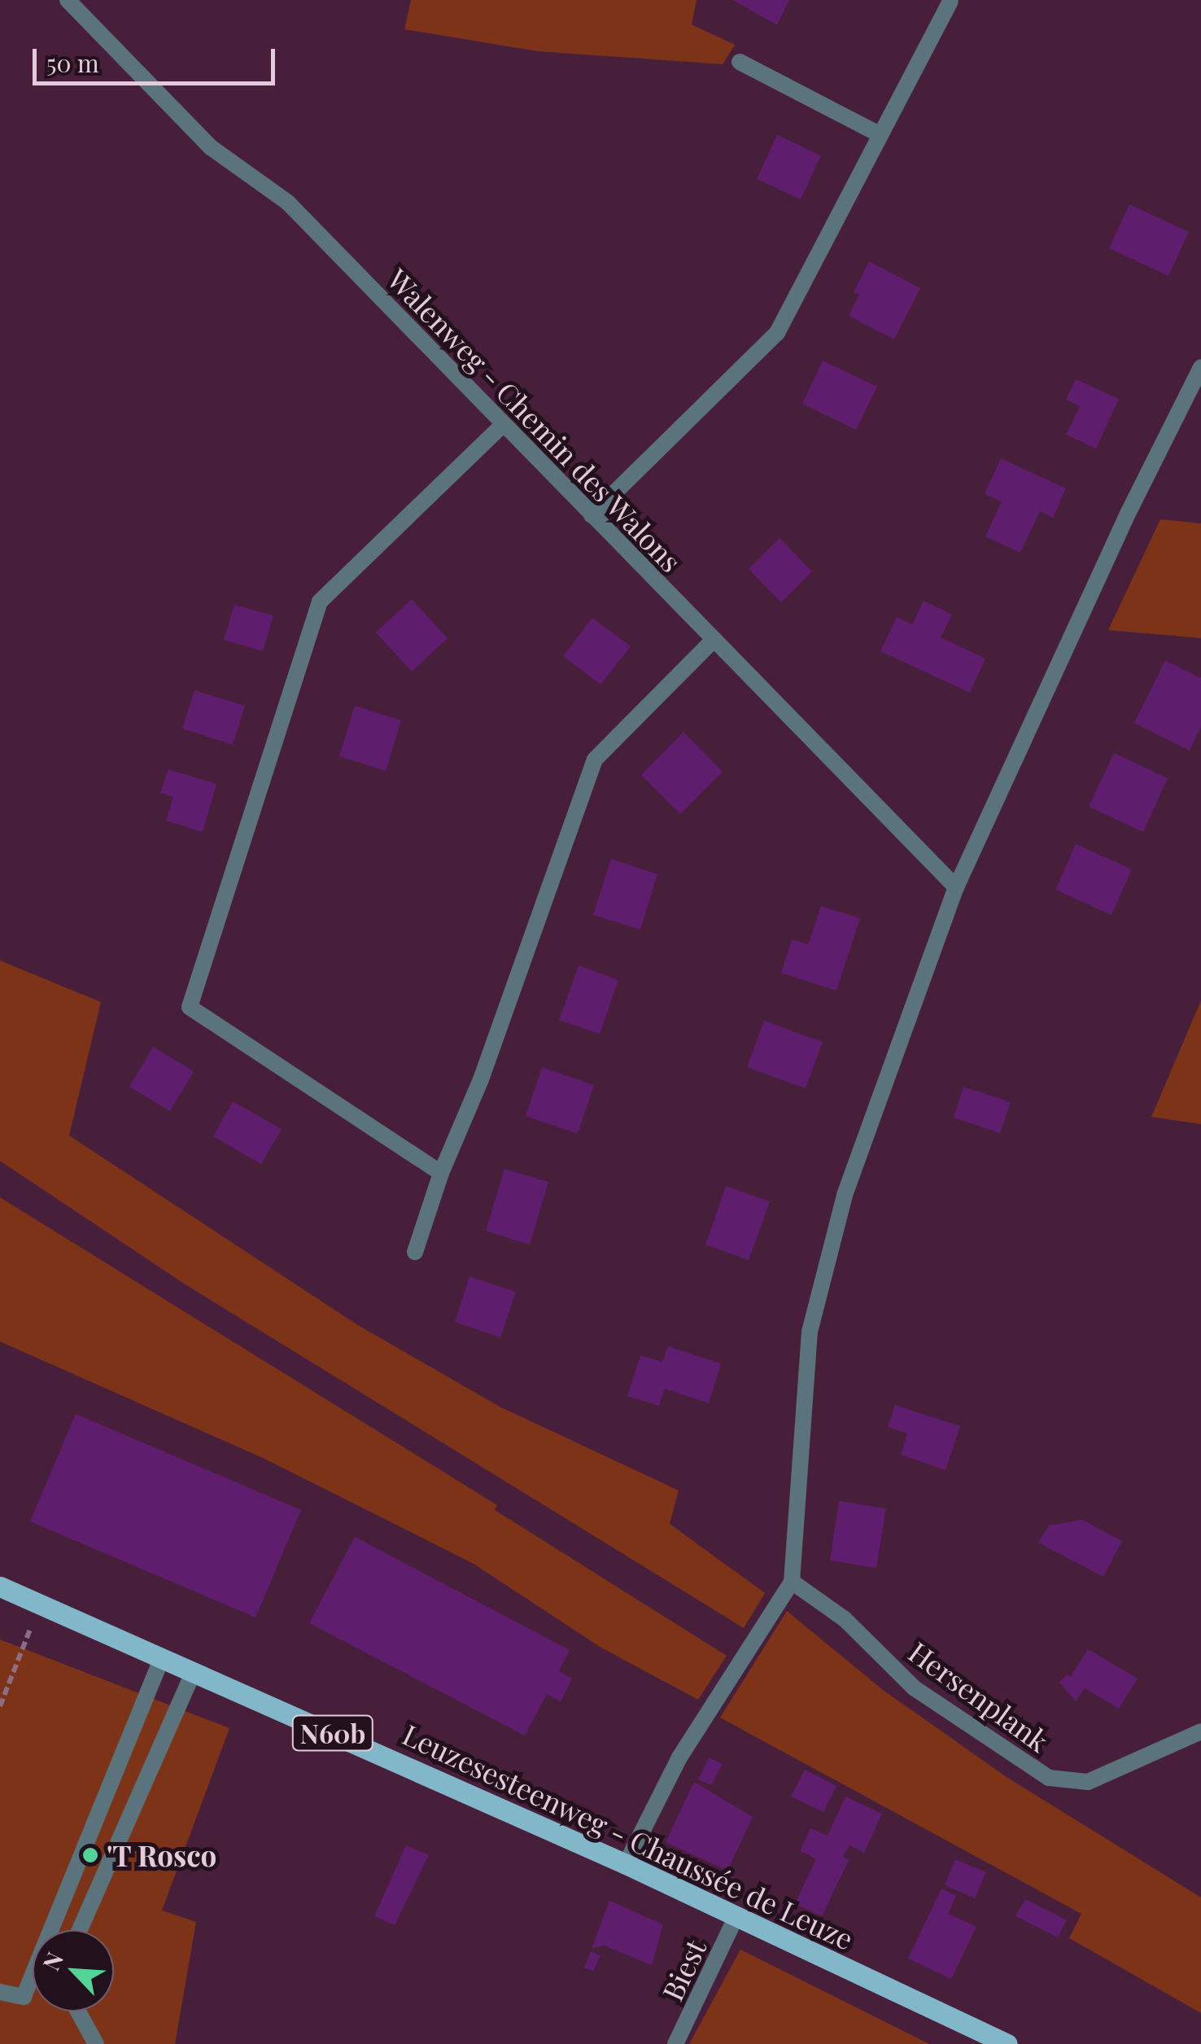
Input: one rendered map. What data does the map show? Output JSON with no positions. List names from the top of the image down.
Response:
{
  "streets": {
    "main road": ["N60b", "Leuzesesteenweg - Chaussée de Leuze"],
    "street": ["Walenweg - Chemin des Walons", "Hersenplank", "Biest"]
  },
  "crossings": [
    ["Leuzesesteenweg - Chaussée de Leuze", "Biest"]
  ],
  "places": ["'T Rosco"],
  "scale_bar": "50 m",
  "north": "top left"
}
